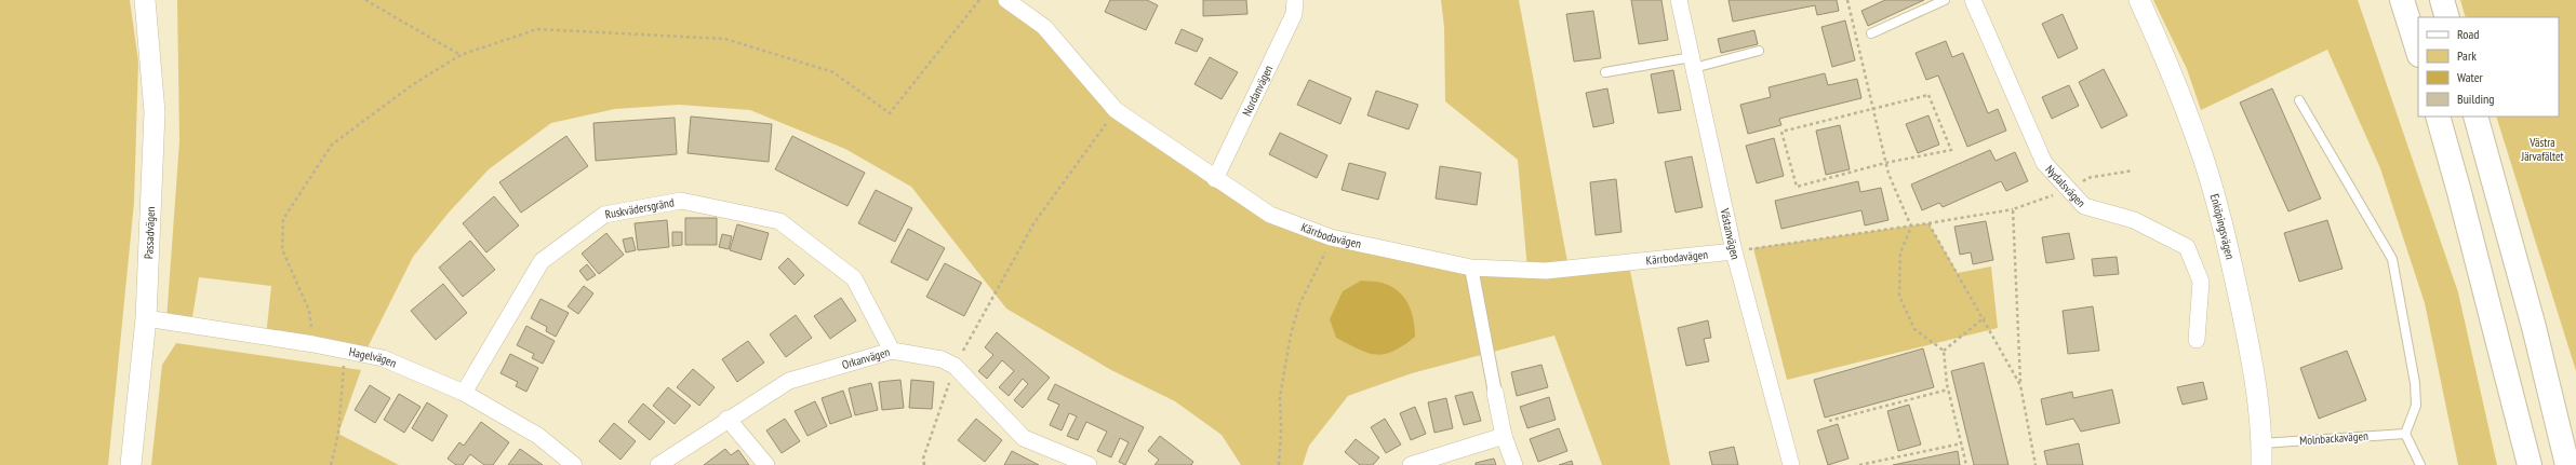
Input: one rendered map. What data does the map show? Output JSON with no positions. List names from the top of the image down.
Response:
{
  "streets": {
    "street": [
      "Nordanvägen",
      "Nydalsvägen",
      "Ruskvädersgränd",
      "Enköpingsvägen",
      "Passadvägen",
      "Västanvägen",
      "Kärrbodavägen",
      "Hagelvägen",
      "Orkanvägen"
    ],
    "lane": ["Molnbackavägen"]
  },
  "crossings": [
    ["Nordanvägen", "Kärrbodavägen"],
    ["Ruskvädersgränd", "Hagelvägen"],
    ["Ruskvädersgränd", "Orkanvägen"],
    ["Enköpingsvägen", "Molnbackavägen"],
    ["Passadvägen", "Hagelvägen"],
    ["Västanvägen", "Kärrbodavägen"]
  ],
  "parks": ["Västra Järvafältet"],
  "legend": [
    "Road",
    "Park",
    "Water",
    "Building"
  ]
}
